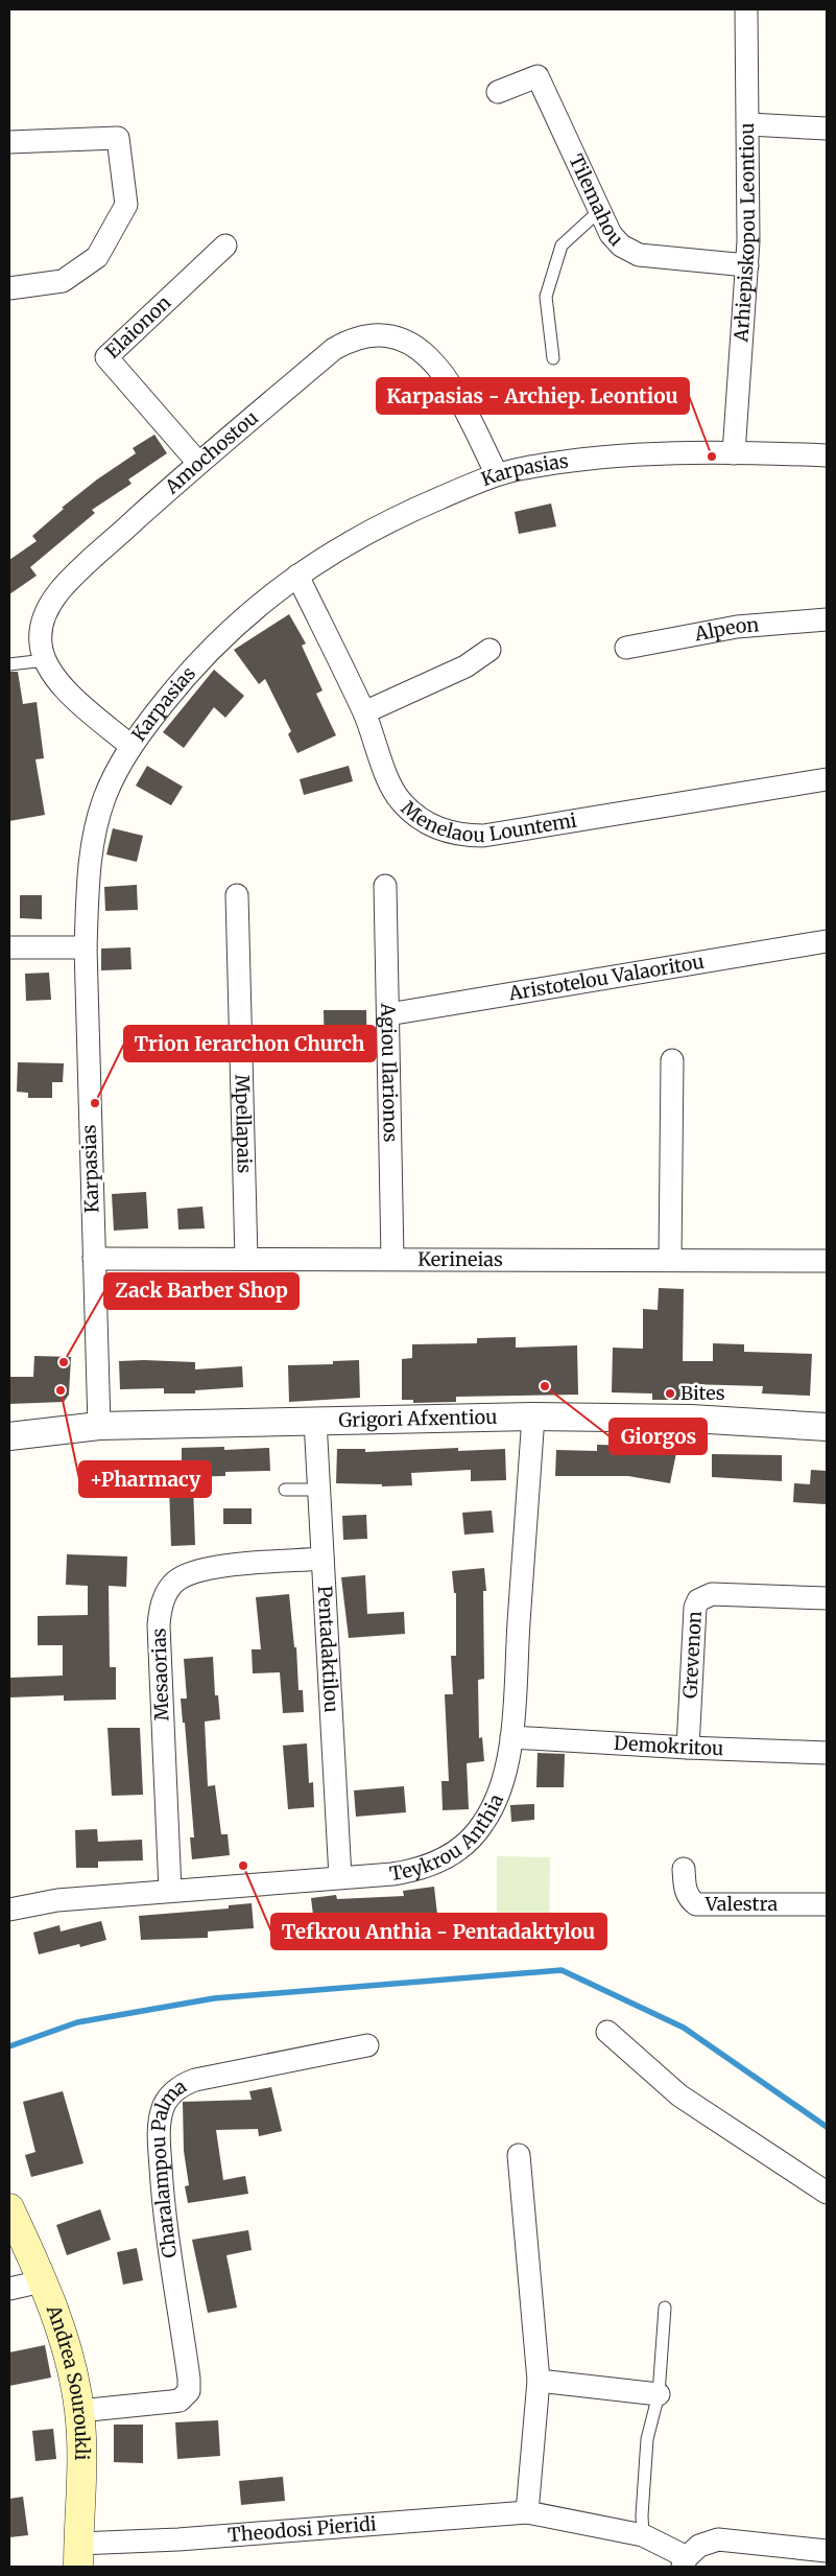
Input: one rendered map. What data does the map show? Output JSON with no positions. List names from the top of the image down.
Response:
{
  "streets": {
    "main road": ["Andrea Souroukli"],
    "street": [
      "Tilemahou",
      "Arhiepiskopou Leontiou",
      "Elaionon",
      "Amochostou",
      "Karpasias",
      "Alpeon",
      "Menelaou Lountemi",
      "Aristotelou Valaoritou",
      "Agiou Ilarionos",
      "Mpellapais",
      "Kerineias",
      "Grigori Afxentiou",
      "Pentadaktilou",
      "Grevenon",
      "Mesaorias",
      "Demokritou",
      "Teykrou Anthia",
      "Valestra",
      "Charalampou Palma",
      "Theodosi Pieridi"
    ]
  },
  "crossings": [
    ["Tilemahou", "Arhiepiskopou Leontiou"],
    ["Arhiepiskopou Leontiou", "Karpasias"],
    ["Elaionon", "Amochostou"],
    ["Amochostou", "Karpasias"],
    ["Karpasias", "Menelaou Lountemi"],
    ["Karpasias", "Kerineias"],
    ["Karpasias", "Grigori Afxentiou"],
    ["Aristotelou Valaoritou", "Agiou Ilarionos"],
    ["Agiou Ilarionos", "Kerineias"],
    ["Mpellapais", "Kerineias"],
    ["Grigori Afxentiou", "Pentadaktilou"],
    ["Grigori Afxentiou", "Teykrou Anthia"],
    ["Pentadaktilou", "Mesaorias"],
    ["Pentadaktilou", "Teykrou Anthia"],
    ["Grevenon", "Demokritou"],
    ["Mesaorias", "Teykrou Anthia"],
    ["Demokritou", "Teykrou Anthia"],
    ["Charalampou Palma", "Andrea Souroukli"],
    ["Andrea Souroukli", "Theodosi Pieridi"]
  ],
  "places": [
    "Karpasias - Archiep. Leontiou",
    "Trion Ierarchon Church",
    "Zack Barber Shop",
    "Giorgos",
    "+Pharmacy",
    "Bites",
    "Tefkrou Anthia - Pentadaktylou"
  ]
}
